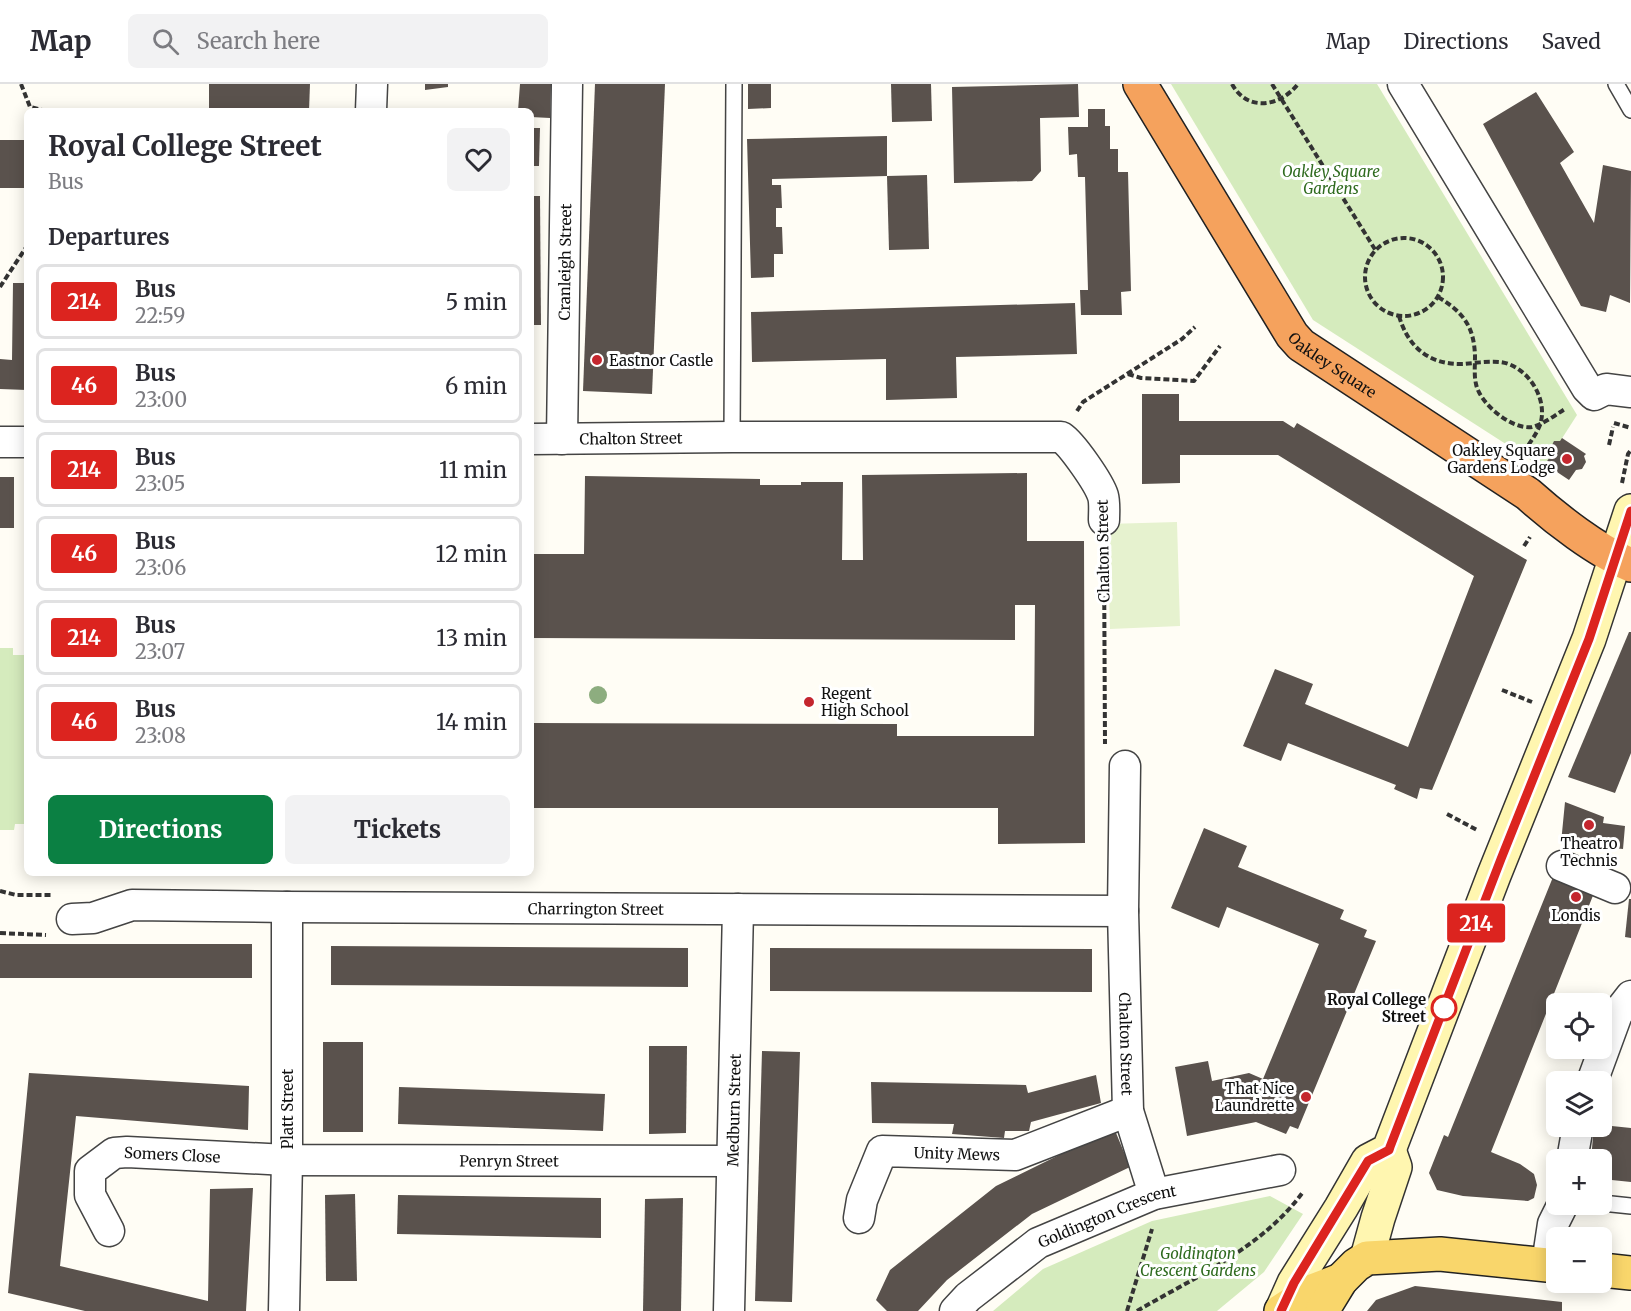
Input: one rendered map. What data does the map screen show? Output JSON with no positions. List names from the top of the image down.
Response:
{
  "streets": {
    "highway": ["Oakley Square"],
    "street": [
      "Cranleigh Street",
      "Chalton Street",
      "Charrington Street",
      "Platt Street",
      "Medburn Street",
      "Unity Mews",
      "Somers Close",
      "Penryn Street",
      "Goldington Crescent"
    ]
  },
  "crossings": [
    ["Cranleigh Street", "Chalton Street"],
    ["Chalton Street", "Charrington Street"],
    ["Chalton Street", "Unity Mews"],
    ["Chalton Street", "Goldington Crescent"],
    ["Charrington Street", "Platt Street"],
    ["Charrington Street", "Medburn Street"],
    ["Platt Street", "Somers Close"],
    ["Platt Street", "Penryn Street"],
    ["Medburn Street", "Penryn Street"],
    ["Somers Close", "Penryn Street"]
  ],
  "parks": ["Oakley Square Gardens", "Goldington Crescent Gardens"],
  "places": [
    "Eastnor Castle",
    "Oakley Square Gardens Lodge",
    "Regent High School",
    "Theatro Technis",
    "Londis",
    "Royal College Street",
    "That Nice Laundrette"
  ],
  "lines": ["bus line 214"],
  "page": {
    "header": "Map",
    "search": "Search here",
    "nav": ["Map", "Directions", "Saved"],
    "on_map": "214",
    "heading": [
      ["Royal College Street", "Bus"],
      "Departures"
    ],
    "list": [
      {
        "mark": "214",
        "name": "Bus",
        "note": "22:59",
        "value": "5 min"
      },
      {
        "mark": "46",
        "name": "Bus",
        "note": "23:00",
        "value": "6 min"
      },
      {
        "mark": "214",
        "name": "Bus",
        "note": "23:05",
        "value": "11 min"
      },
      {
        "mark": "46",
        "name": "Bus",
        "note": "23:06",
        "value": "12 min"
      },
      {
        "mark": "214",
        "name": "Bus",
        "note": "23:07",
        "value": "13 min"
      },
      {
        "mark": "46",
        "name": "Bus",
        "note": "23:08",
        "value": "14 min"
      }
    ],
    "buttons": ["Directions", "Tickets"],
    "map_buttons": ["+", "−"]
  }
}
